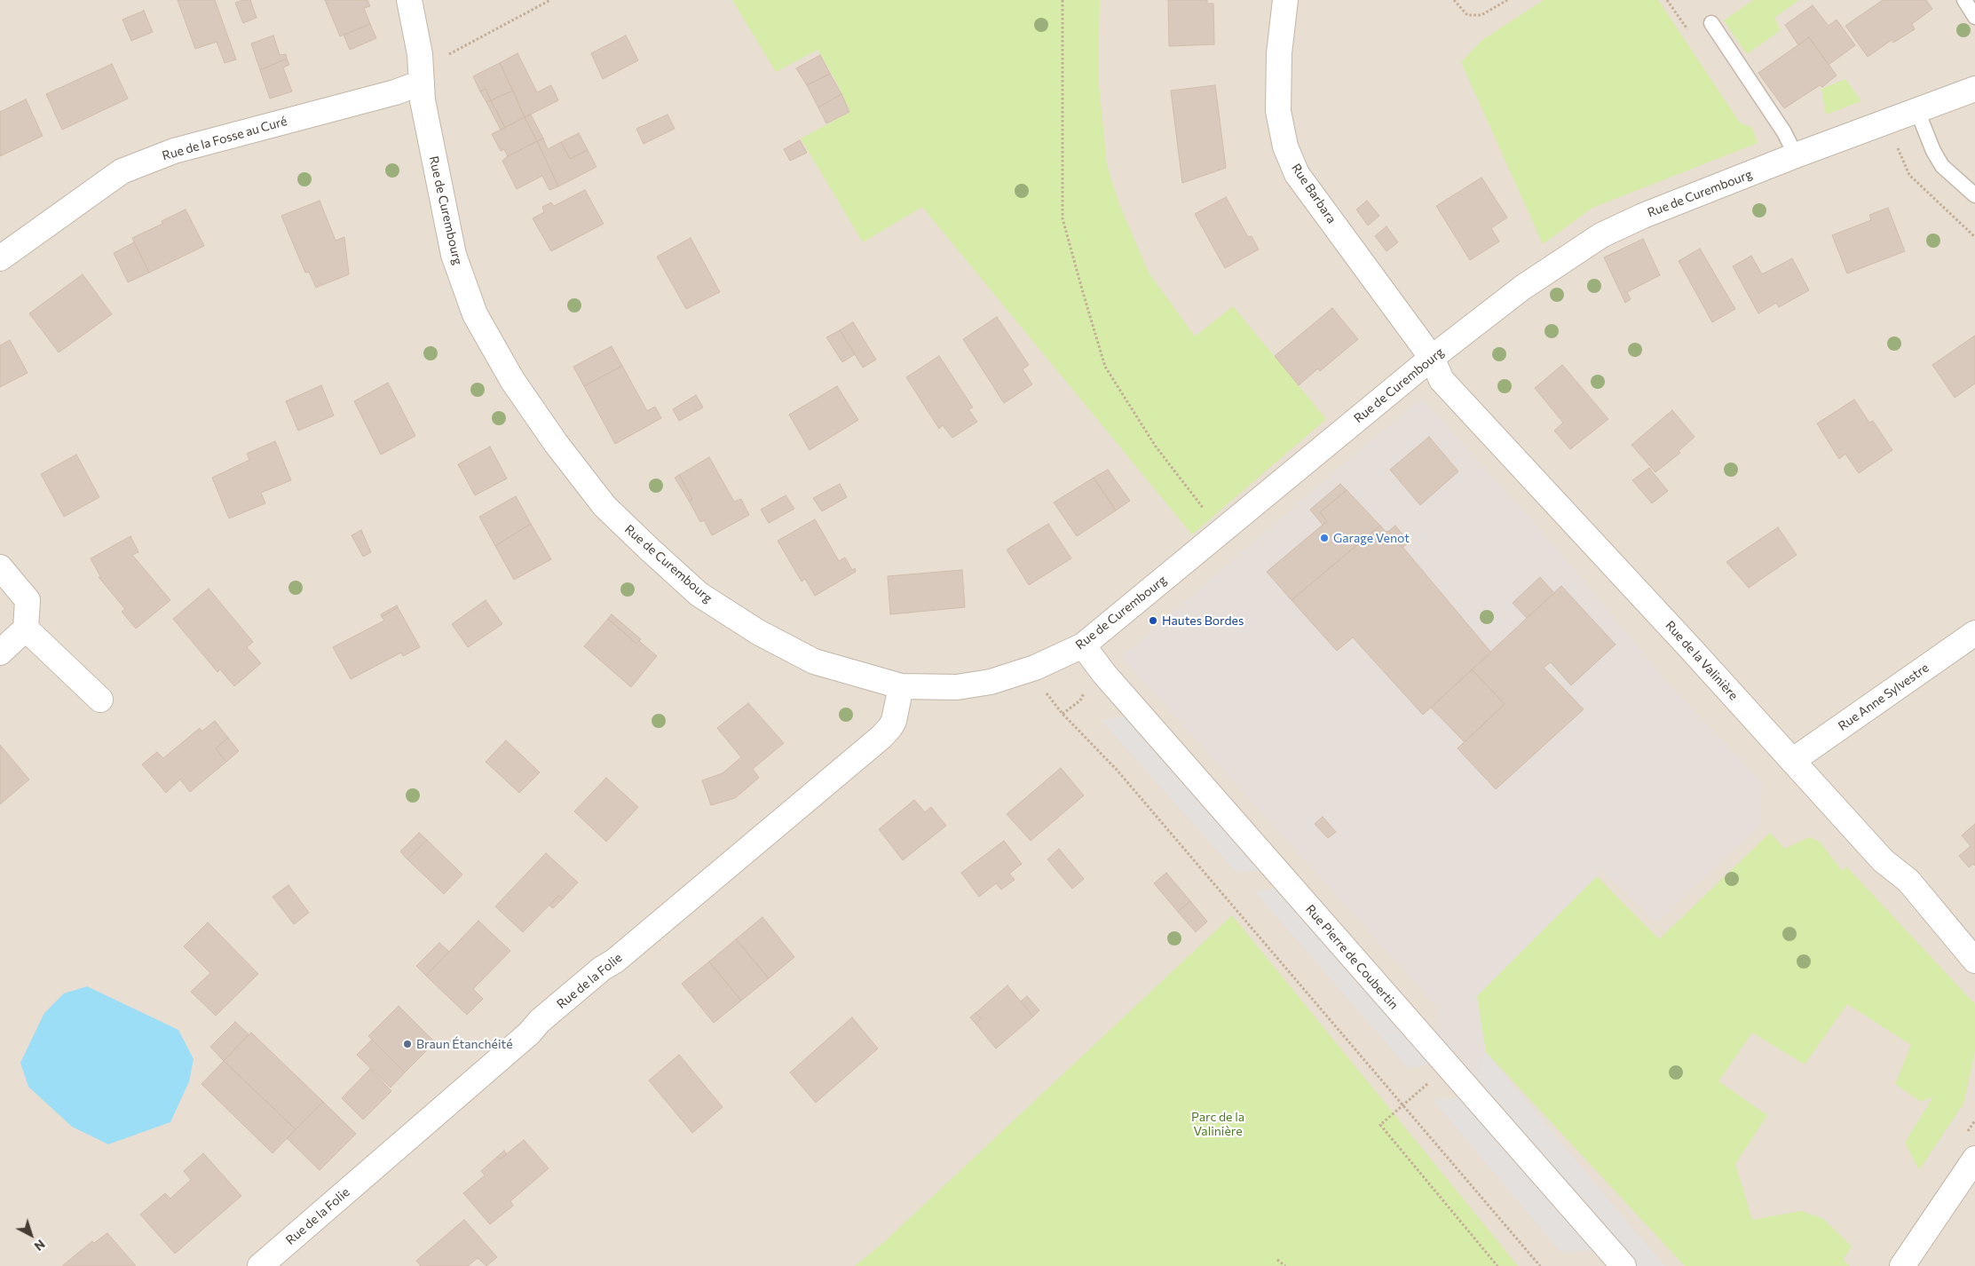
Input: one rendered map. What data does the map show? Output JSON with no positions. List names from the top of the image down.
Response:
{
  "streets": {
    "street": [
      "Rue de la Fosse au Curé",
      "Rue Barbara",
      "Rue de Curembourg",
      "Rue de la Valinière",
      "Rue Anne Sylvestre",
      "Rue Pierre de Coubertin",
      "Rue de la Folie"
    ]
  },
  "crossings": [
    ["Rue de la Fosse au Curé", "Rue de Curembourg"],
    ["Rue Barbara", "Rue de Curembourg"],
    ["Rue Barbara", "Rue de la Valinière"],
    ["Rue de Curembourg", "Rue de la Valinière"],
    ["Rue de Curembourg", "Rue Pierre de Coubertin"],
    ["Rue de Curembourg", "Rue de la Folie"],
    ["Rue de la Valinière", "Rue Anne Sylvestre"]
  ],
  "parks": ["Parc de la Valinière"],
  "places": ["Garage Venot", "Hautes Bordes", "Braun Étanchéité"],
  "north": "bottom right"
}
